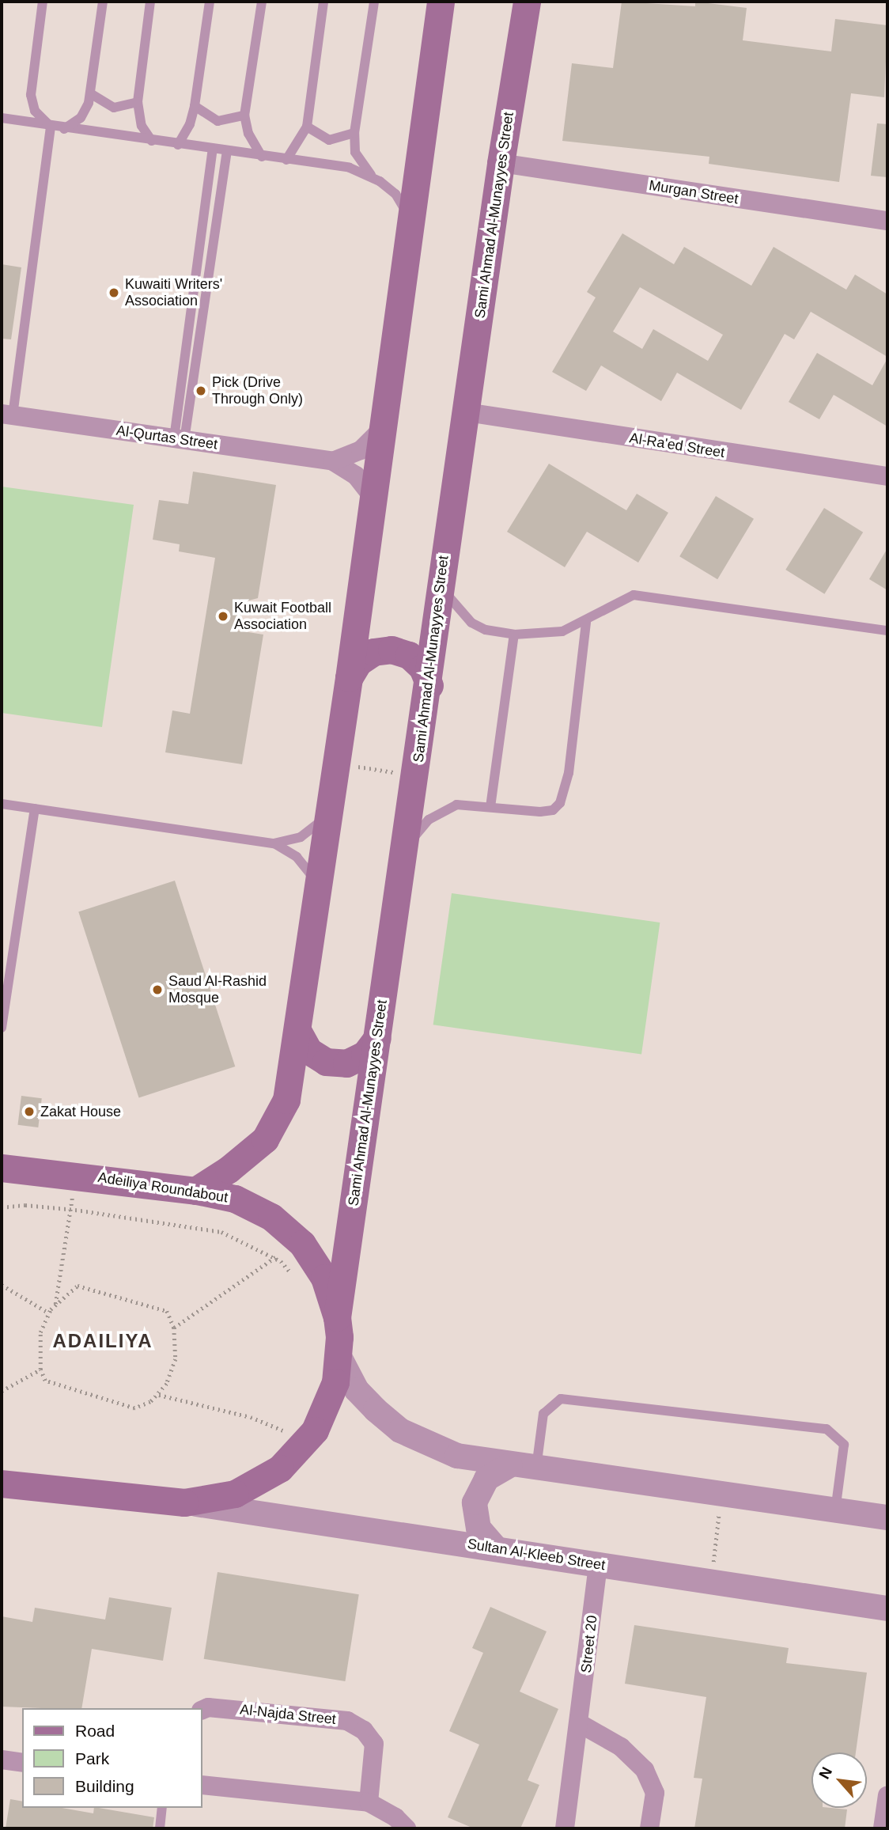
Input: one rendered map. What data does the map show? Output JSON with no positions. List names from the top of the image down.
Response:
{
  "streets": {
    "main road": ["Sami Ahmad Al-Munayyes Street", "Adeiliya Roundabout"],
    "street": [
      "Murgan Street",
      "Al-Qurtas Street",
      "Al-Ra'ed Street",
      "Sultan Al-Kleeb Street",
      "Street 20",
      "Al-Najda Street"
    ]
  },
  "crossings": [
    ["Murgan Street", "Sami Ahmad Al-Munayyes Street"],
    ["Sami Ahmad Al-Munayyes Street", "Al-Ra'ed Street"],
    ["Sami Ahmad Al-Munayyes Street", "Adeiliya Roundabout"],
    ["Adeiliya Roundabout", "Sultan Al-Kleeb Street"],
    ["Sultan Al-Kleeb Street", "Street 20"]
  ],
  "districts": ["ADAILIYA"],
  "places": [
    "Kuwaiti Writers' Association",
    "Pick (Drive Through Only)",
    "Kuwait Football Association",
    "Saud Al-Rashid Mosque",
    "Zakat House"
  ],
  "legend": ["Road", "Park", "Building"],
  "north": "top left"
}
